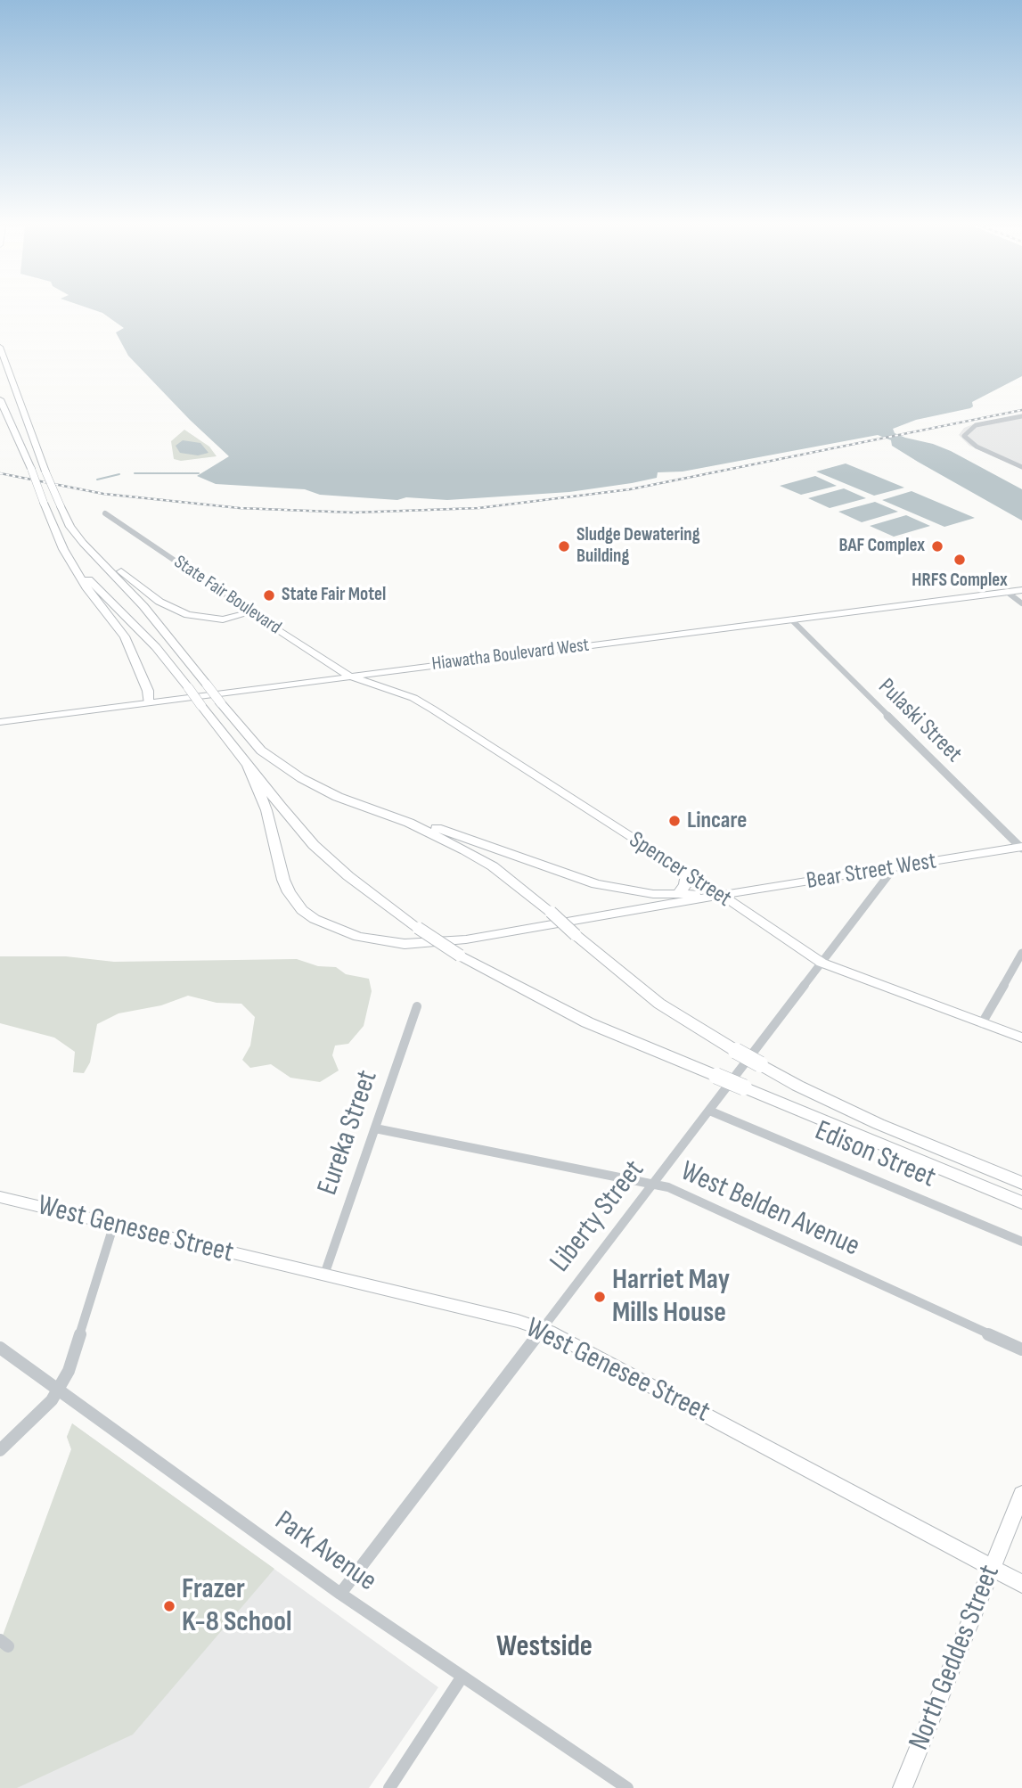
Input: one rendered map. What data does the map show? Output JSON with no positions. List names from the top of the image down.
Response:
{
  "streets": {
    "main road": [
      "State Fair Boulevard",
      "Hiawatha Boulevard West",
      "Spencer Street",
      "Bear Street West",
      "West Genesee Street",
      "North Geddes Street"
    ],
    "street": [
      "Pulaski Street",
      "Eureka Street",
      "Edison Street",
      "West Belden Avenue",
      "Liberty Street",
      "Park Avenue"
    ]
  },
  "crossings": [
    ["State Fair Boulevard", "Hiawatha Boulevard West"],
    ["State Fair Boulevard", "Spencer Street"],
    ["Hiawatha Boulevard West", "Pulaski Street"],
    ["Hiawatha Boulevard West", "Spencer Street"],
    ["Pulaski Street", "Bear Street West"],
    ["Spencer Street", "Bear Street West"],
    ["Spencer Street", "Liberty Street"],
    ["Bear Street West", "Liberty Street"],
    ["Eureka Street", "West Belden Avenue"],
    ["Eureka Street", "West Genesee Street"],
    ["Edison Street", "Liberty Street"],
    ["West Belden Avenue", "Liberty Street"],
    ["Liberty Street", "West Genesee Street"],
    ["Liberty Street", "Park Avenue"],
    ["West Genesee Street", "North Geddes Street"]
  ],
  "districts": ["Westside"],
  "places": [
    "Sludge Dewatering Building",
    "BAF Complex",
    "HRFS Complex",
    "State Fair Motel",
    "Lincare",
    "Harriet May Mills House",
    "Frazer K-8 School"
  ]
}
